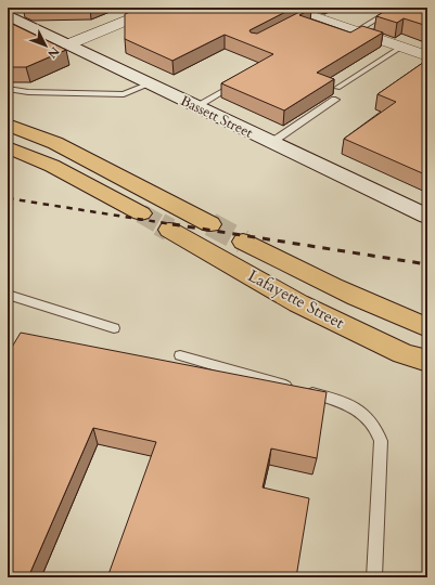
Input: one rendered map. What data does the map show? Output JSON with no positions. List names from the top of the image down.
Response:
{
  "streets": {
    "main road": ["Lafayette Street"],
    "street": ["Bassett Street"]
  },
  "north": "bottom right"
}
